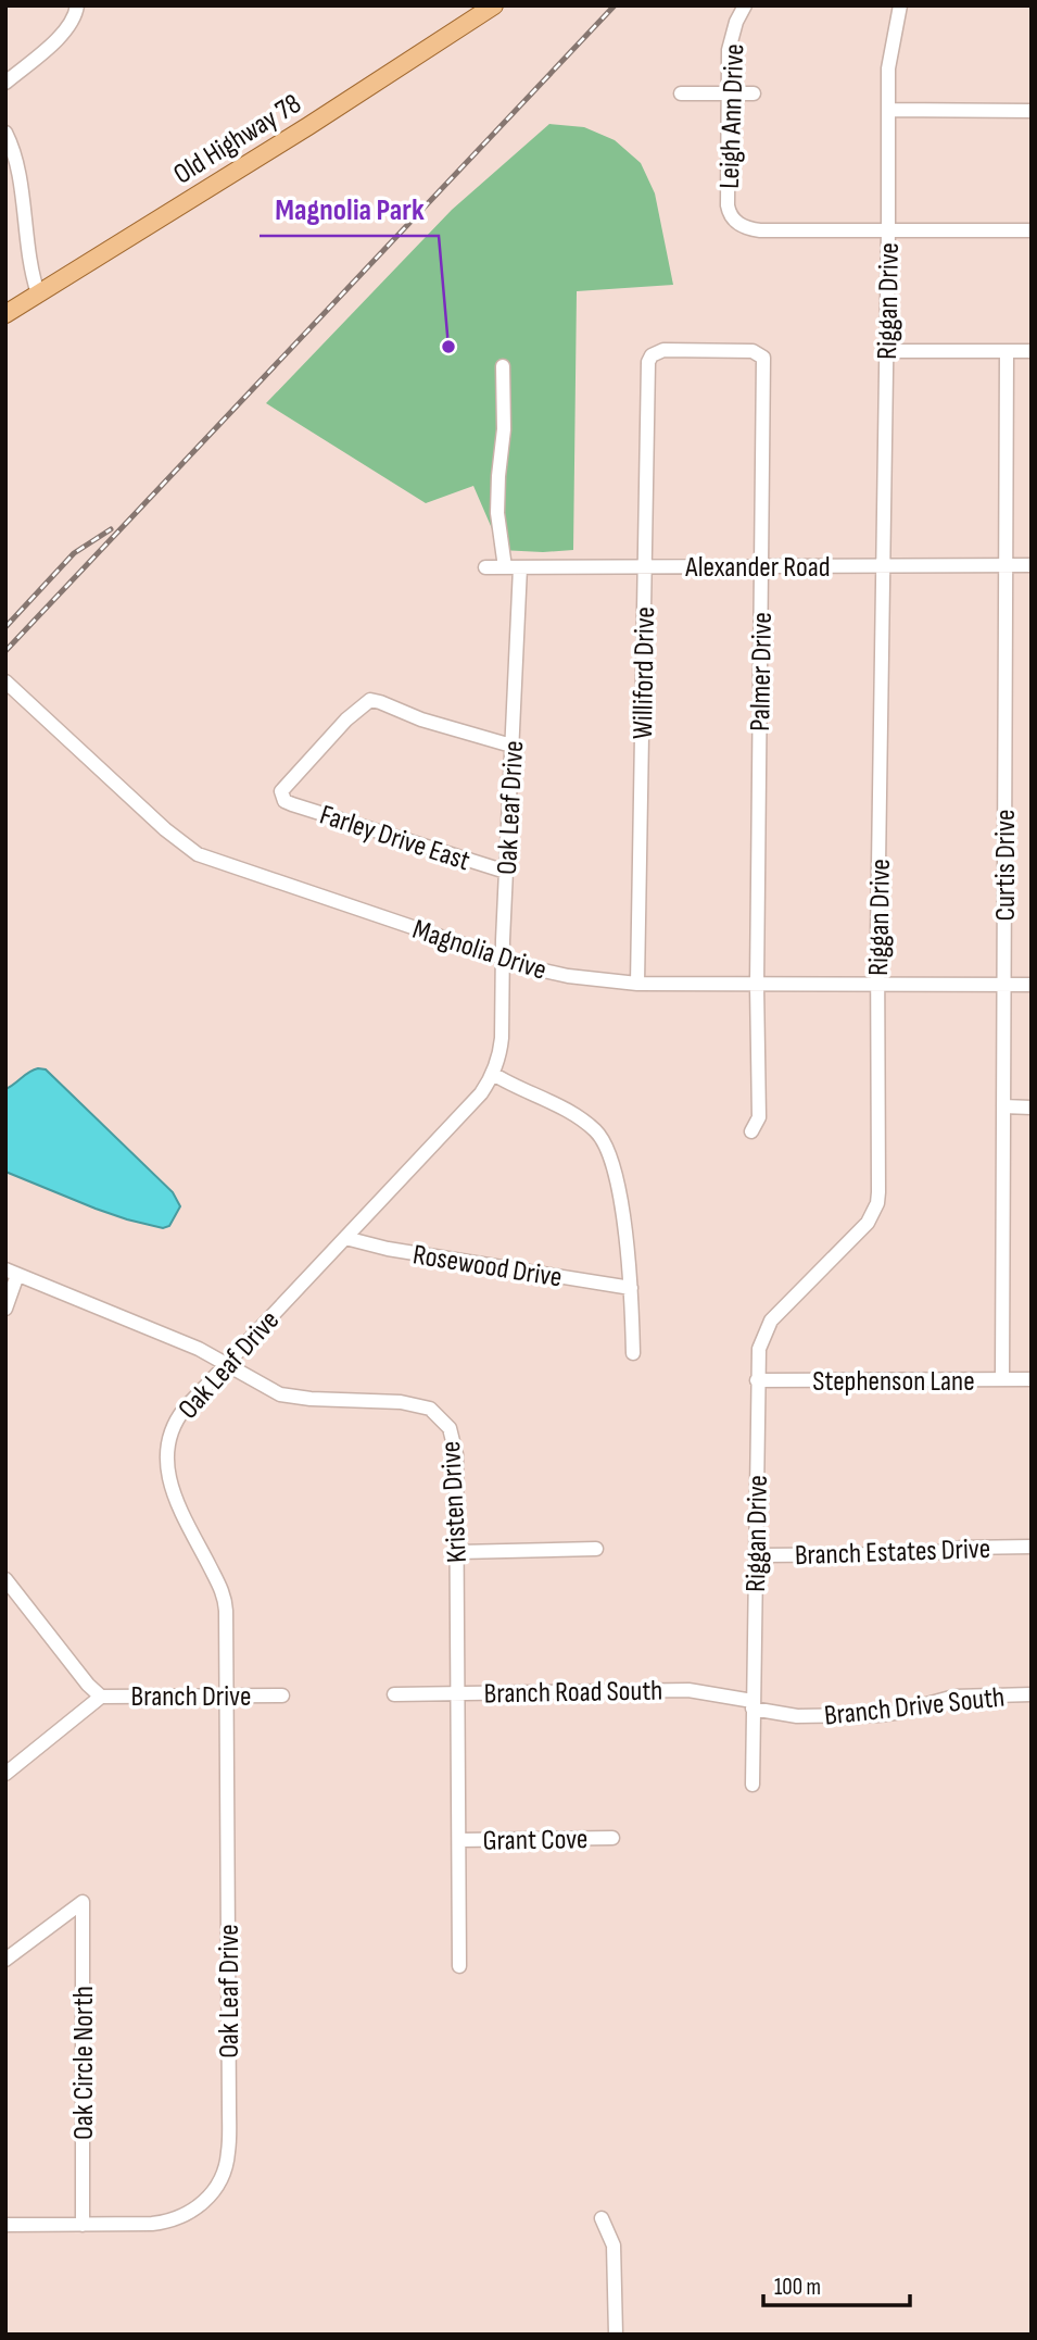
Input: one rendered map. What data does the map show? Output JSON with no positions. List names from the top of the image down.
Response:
{
  "streets": {
    "main road": ["Old Highway 78"],
    "street": [
      "Leigh Ann Drive",
      "Riggan Drive",
      "Alexander Road",
      "Palmer Drive",
      "Williford Drive",
      "Oak Leaf Drive",
      "Farley Drive East",
      "Curtis Drive",
      "Magnolia Drive",
      "Rosewood Drive",
      "Stephenson Lane",
      "Kristen Drive",
      "Branch Estates Drive",
      "Branch Road South",
      "Branch Drive",
      "Branch Drive South",
      "Grant Cove",
      "Oak Circle North"
    ]
  },
  "crossings": [
    ["Leigh Ann Drive", "Riggan Drive"],
    ["Riggan Drive", "Alexander Road"],
    ["Riggan Drive", "Magnolia Drive"],
    ["Riggan Drive", "Stephenson Lane"],
    ["Riggan Drive", "Branch Estates Drive"],
    ["Riggan Drive", "Branch Road South"],
    ["Riggan Drive", "Branch Drive South"],
    ["Alexander Road", "Palmer Drive"],
    ["Alexander Road", "Williford Drive"],
    ["Alexander Road", "Oak Leaf Drive"],
    ["Alexander Road", "Curtis Drive"],
    ["Palmer Drive", "Williford Drive"],
    ["Palmer Drive", "Magnolia Drive"],
    ["Williford Drive", "Magnolia Drive"],
    ["Oak Leaf Drive", "Farley Drive East"],
    ["Oak Leaf Drive", "Magnolia Drive"],
    ["Oak Leaf Drive", "Rosewood Drive"],
    ["Oak Leaf Drive", "Kristen Drive"],
    ["Oak Leaf Drive", "Branch Drive"],
    ["Oak Leaf Drive", "Oak Circle North"],
    ["Curtis Drive", "Magnolia Drive"],
    ["Curtis Drive", "Stephenson Lane"],
    ["Kristen Drive", "Branch Road South"],
    ["Kristen Drive", "Grant Cove"],
    ["Branch Road South", "Branch Drive South"]
  ],
  "places": ["Magnolia Park"],
  "scale_bar": "100 m"
}
